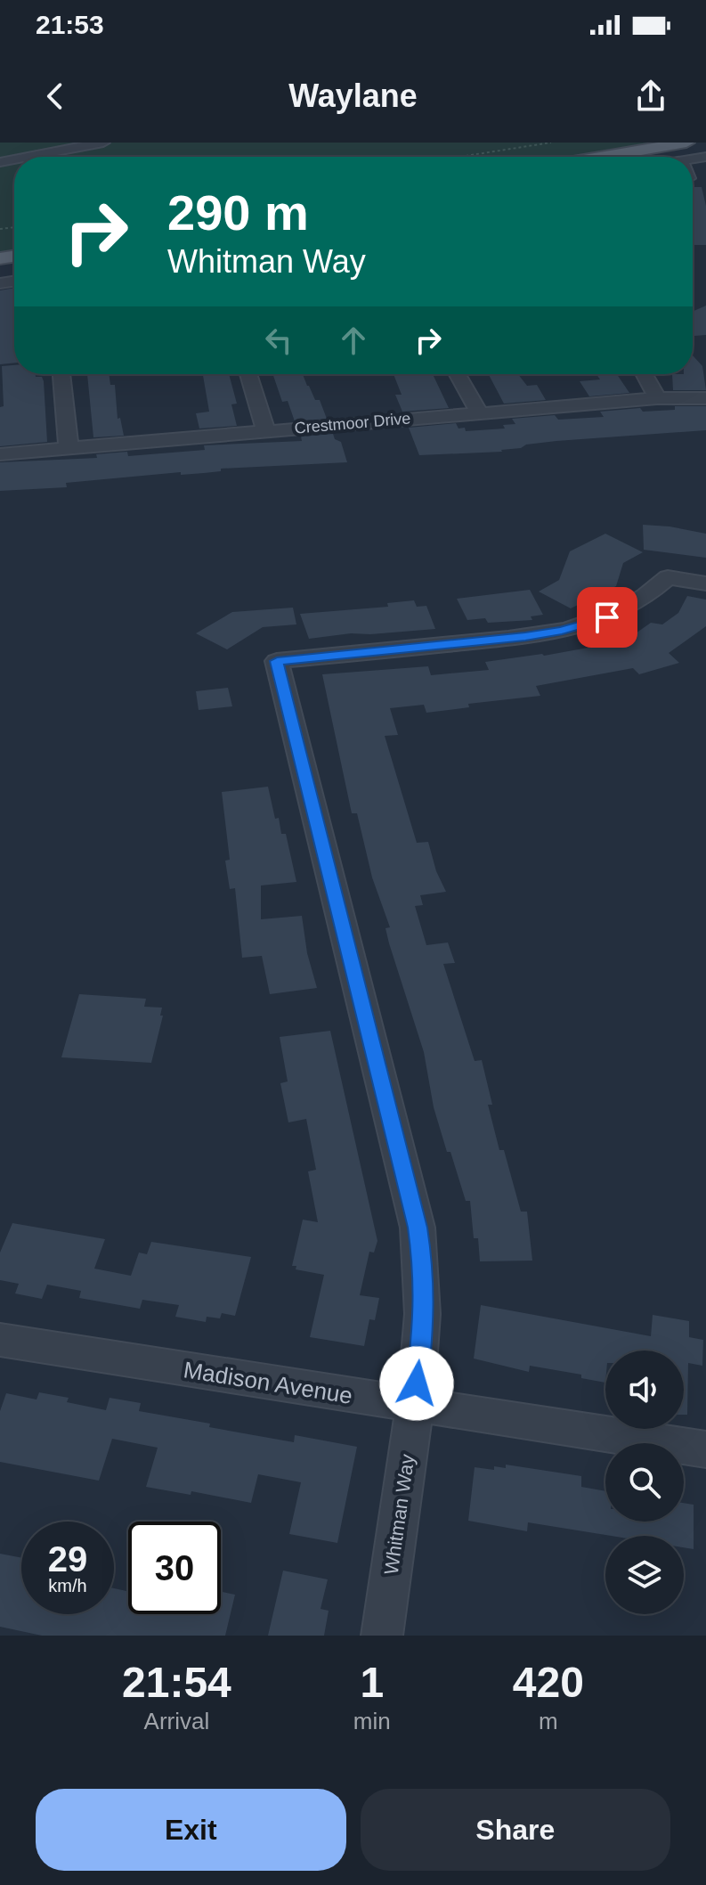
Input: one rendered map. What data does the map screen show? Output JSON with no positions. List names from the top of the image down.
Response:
{
  "streets": {
    "street": ["Crestmoor Drive", "Madison Avenue", "Whitman Way"]
  },
  "crossings": [
    ["Madison Avenue", "Whitman Way"]
  ],
  "page": {
    "status": "21:53",
    "header": "Waylane",
    "turn": ["290 m", "Whitman Way"],
    "speed": "29 km/h",
    "limit": "30",
    "eta": [
      "21:54",
      "Arrival",
      "1",
      "min",
      "420",
      "m"
    ],
    "buttons": ["Exit", "Share"]
  }
}
